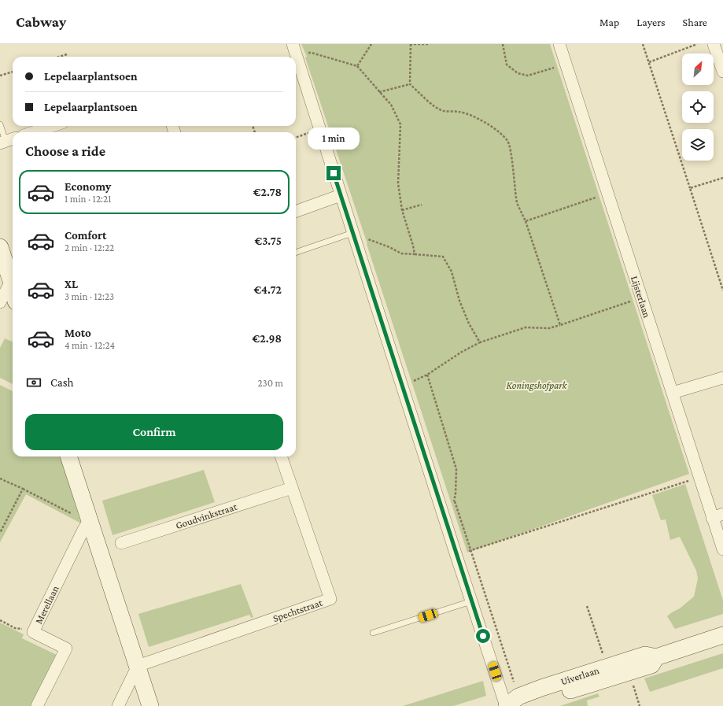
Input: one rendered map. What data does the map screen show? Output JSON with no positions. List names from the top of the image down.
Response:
{
  "streets": {
    "street": [
      "Lijsterlaan",
      "Goudvinkstraat",
      "Merellaan",
      "Spechtstraat",
      "Uiverlaan"
    ]
  },
  "crossings": [
    ["Goudvinkstraat", "Spechtstraat"]
  ],
  "parks": ["Koningshofpark"],
  "north": "top right",
  "page": {
    "header": "Cabway",
    "nav": ["Map", "Layers", "Share"],
    "banner": ["Lepelaarplantsoen", "Lepelaarplantsoen"],
    "bubble": "1 min",
    "heading": "Choose a ride",
    "list": [
      {
        "name": "Economy",
        "note": "1 min · 12:21",
        "value": "€2.78"
      },
      {
        "name": "Comfort",
        "note": "2 min · 12:22",
        "value": "€3.75"
      },
      {
        "name": "XL",
        "note": "3 min · 12:23",
        "value": "€4.72"
      },
      {
        "name": "Moto",
        "note": "4 min · 12:24",
        "value": "€2.98"
      }
    ],
    "pay": ["Cash", "230 m"],
    "buttons": "Confirm"
  }
}
